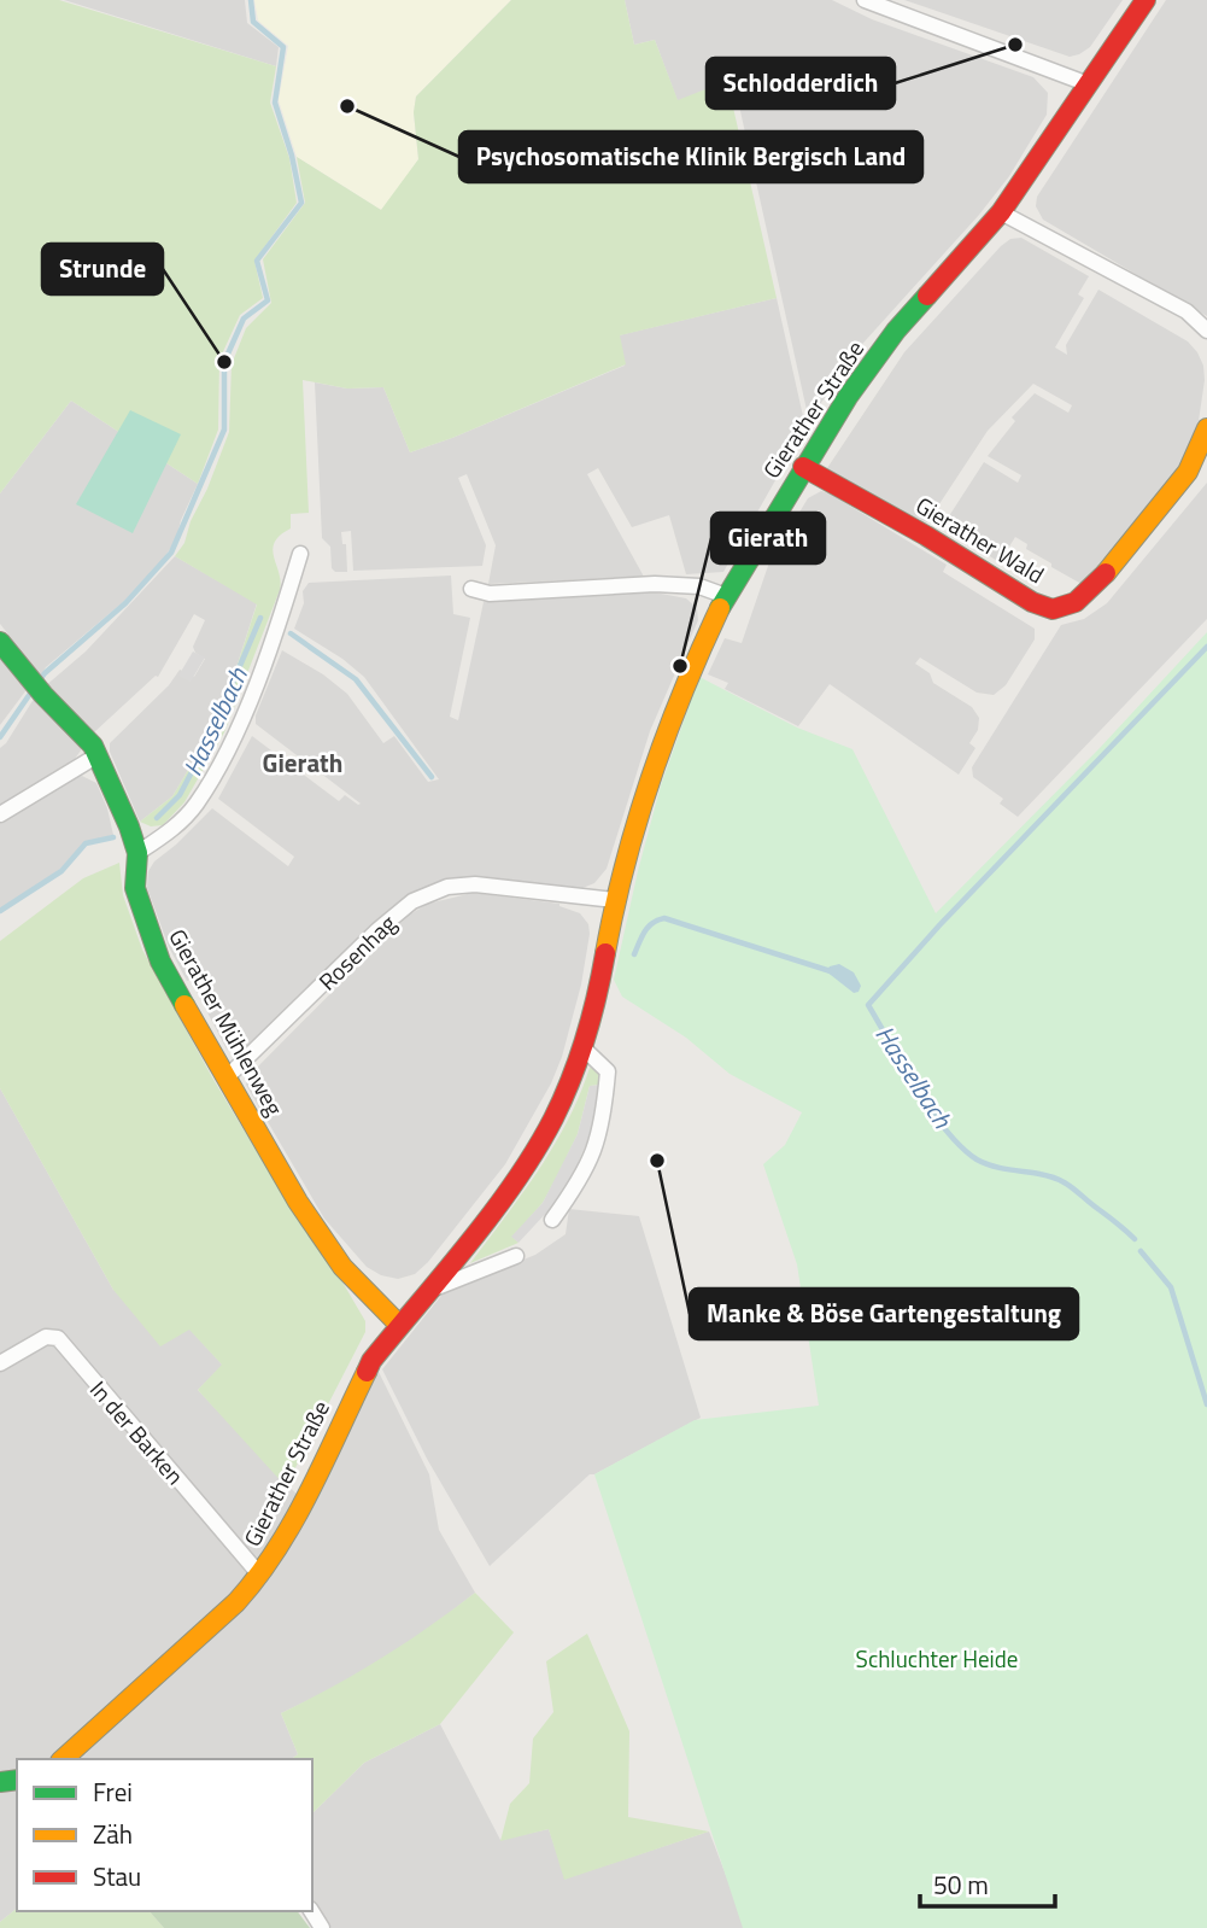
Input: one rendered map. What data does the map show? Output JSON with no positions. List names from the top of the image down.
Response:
{
  "streets": {
    "street": [
      "Gierather Straße",
      "Gierather Wald",
      "Rosenhag",
      "Gierather Mühlenweg",
      "In der Barken"
    ]
  },
  "crossings": [
    ["Gierather Straße", "Gierather Wald"],
    ["Gierather Straße", "Rosenhag"],
    ["Gierather Straße", "Gierather Mühlenweg"],
    ["Gierather Straße", "In der Barken"],
    ["Rosenhag", "Gierather Mühlenweg"]
  ],
  "districts": ["Gierath"],
  "water": ["Hasselbach"],
  "parks": ["Schluchter Heide"],
  "places": [
    "Schlodderdich",
    "Psychosomatische Klinik Bergisch Land",
    "Strunde",
    "Gierath",
    "Manke & Böse Gartengestaltung"
  ],
  "legend": ["Frei", "Zäh", "Stau"],
  "scale_bar": "50 m"
}
